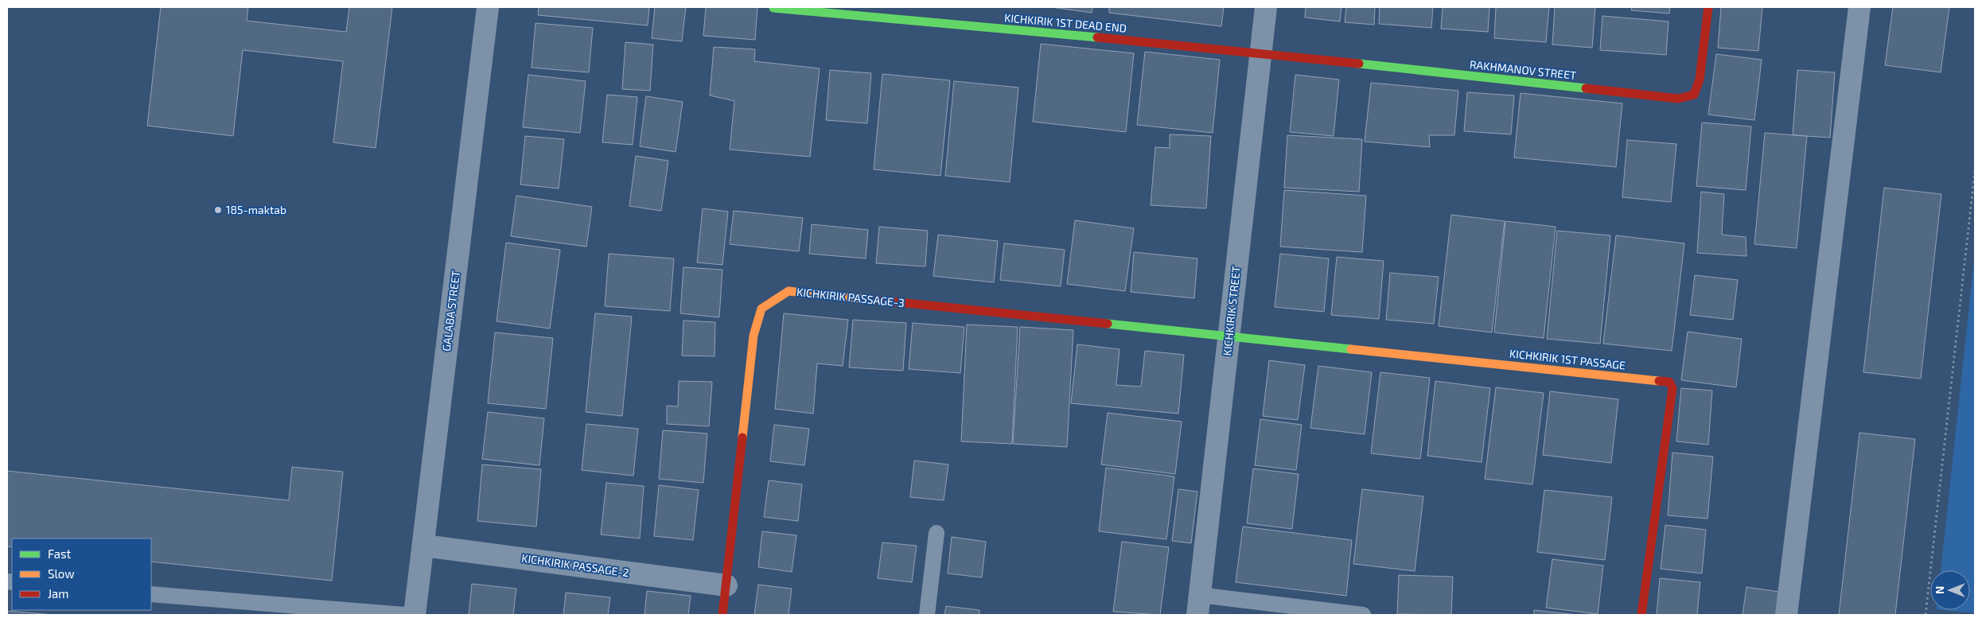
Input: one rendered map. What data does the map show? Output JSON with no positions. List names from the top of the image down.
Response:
{
  "streets": {
    "street": [
      "KICHKIRIK 1ST DEAD END",
      "RAKHMANOV STREET",
      "KICHKIRIK PASSAGE-3",
      "GALABA STREET",
      "KICHKIRIK STREET",
      "KICHKIRIK 1ST PASSAGE",
      "KICHKIRIK PASSAGE-2"
    ]
  },
  "crossings": [
    ["KICHKIRIK 1ST DEAD END", "RAKHMANOV STREET"],
    ["KICHKIRIK 1ST DEAD END", "KICHKIRIK STREET"],
    ["RAKHMANOV STREET", "KICHKIRIK STREET"],
    ["KICHKIRIK PASSAGE-3", "KICHKIRIK STREET"],
    ["KICHKIRIK PASSAGE-3", "KICHKIRIK 1ST PASSAGE"],
    ["KICHKIRIK PASSAGE-3", "KICHKIRIK PASSAGE-2"],
    ["GALABA STREET", "KICHKIRIK PASSAGE-2"],
    ["KICHKIRIK STREET", "KICHKIRIK 1ST PASSAGE"]
  ],
  "places": ["185-maktab"],
  "legend": ["Fast", "Slow", "Jam"],
  "north": "left"
}
